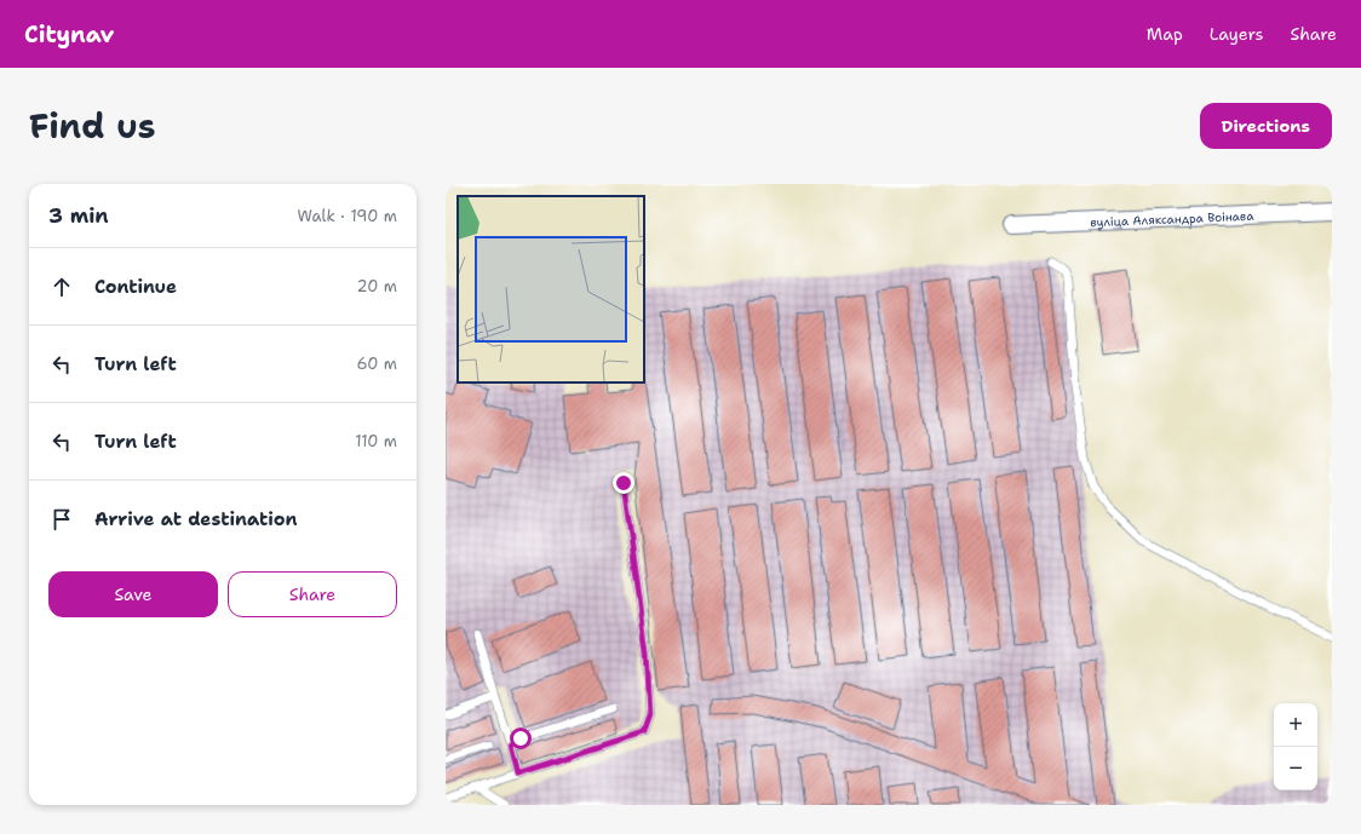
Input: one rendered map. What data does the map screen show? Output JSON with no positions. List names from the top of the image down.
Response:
{
  "streets": {
    "street": ["вуліца Аляксандра Воінава"]
  },
  "page": {
    "header": "Citynav",
    "nav": ["Map", "Layers", "Share"],
    "title": "Find us",
    "buttons": [
      "Directions",
      ["Save", "Share"]
    ],
    "heading": ["3 min", "Walk · 190 m"],
    "list": [
      ["Continue", "20 m"],
      ["Turn left", "60 m"],
      ["Turn left", "110 m"],
      "Arrive at destination"
    ],
    "map_buttons": ["+", "−"]
  }
}
